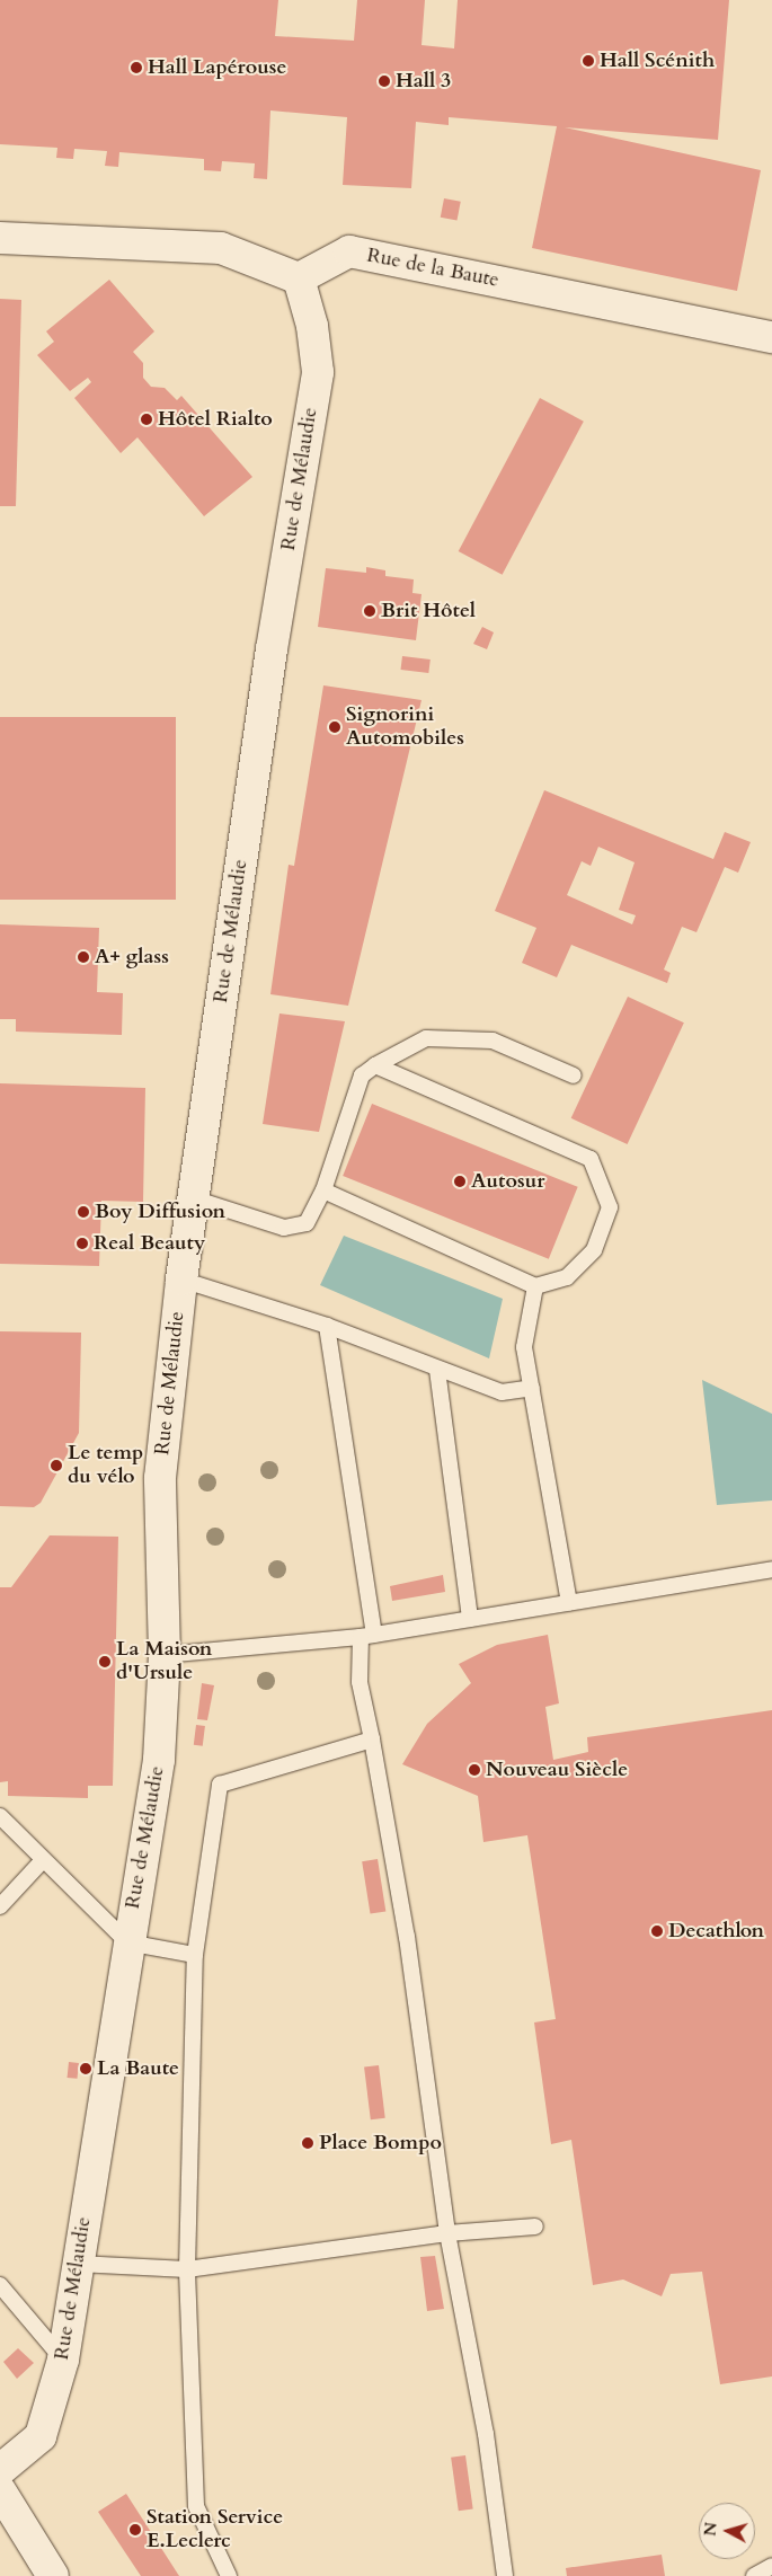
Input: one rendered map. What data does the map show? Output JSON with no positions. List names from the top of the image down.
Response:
{
  "streets": {
    "street": ["Rue de la Baute", "Rue de Mélaudie"]
  },
  "crossings": [
    ["Rue de la Baute", "Rue de Mélaudie"]
  ],
  "places": [
    "Hall Scénith",
    "Hall Lapérouse",
    "Hall 3",
    "Hôtel Rialto",
    "Brit Hôtel",
    "Signorini Automobiles",
    "A+ glass",
    "Autosur",
    "Boy Diffusion",
    "Real Beauty",
    "Le temp du vélo",
    "La Maison d'Ursule",
    "Nouveau Siècle",
    "Decathlon",
    "La Baute",
    "Place Bompo",
    "Station Service E.Leclerc"
  ],
  "north": "left"
}
